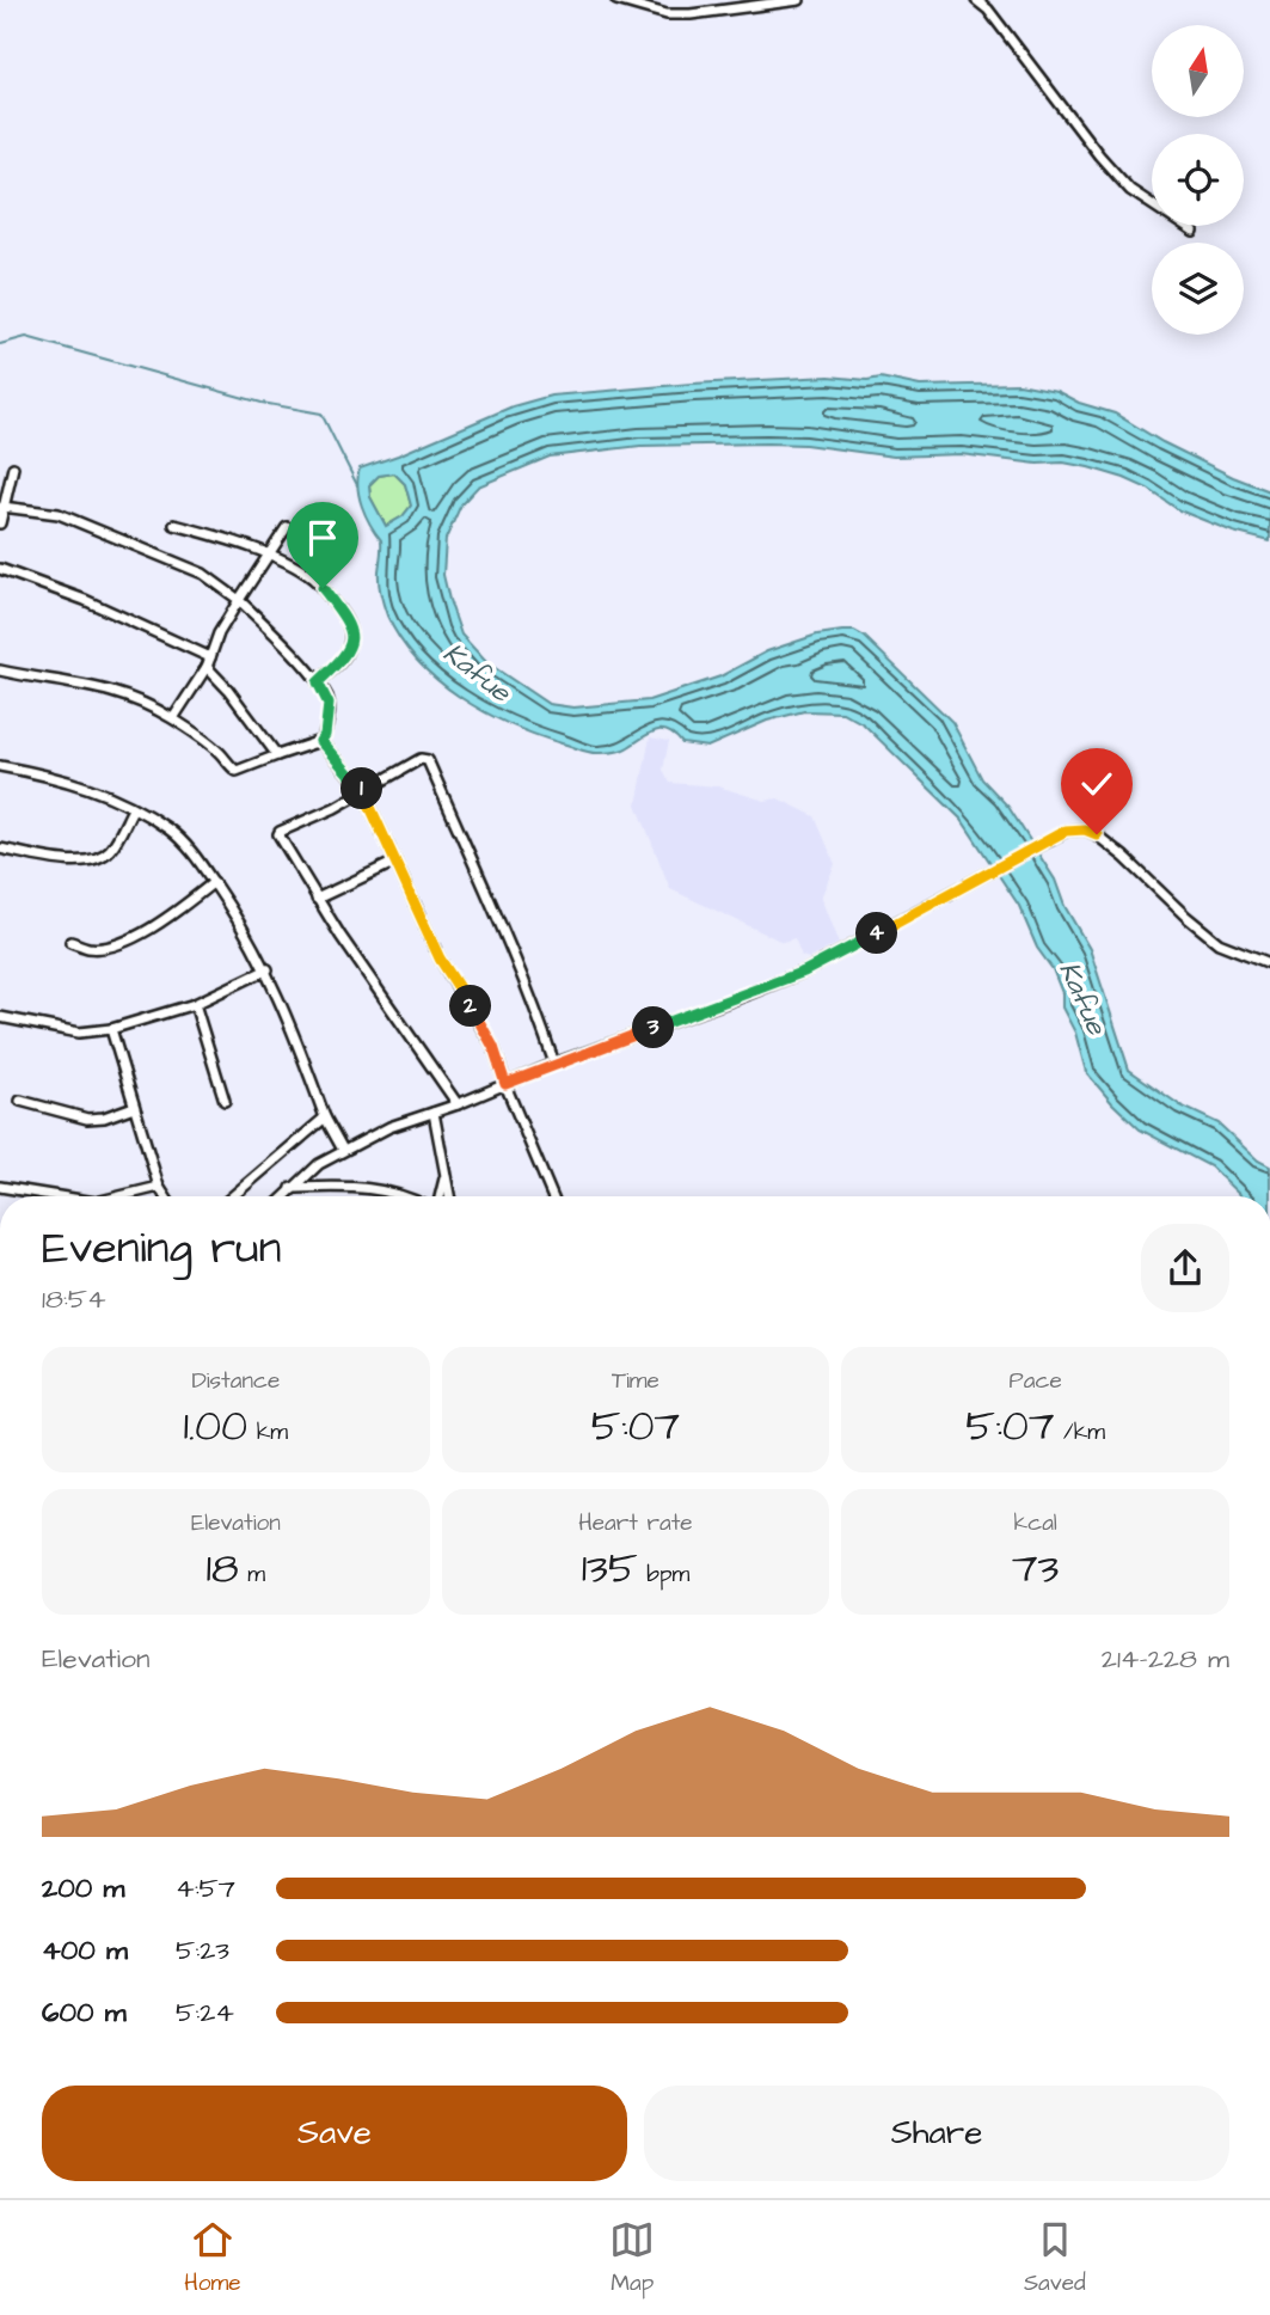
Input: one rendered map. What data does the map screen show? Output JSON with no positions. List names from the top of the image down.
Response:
{
  "water": ["Kafue"],
  "north": "top",
  "page": {
    "pins": [
      "1",
      "4",
      "2",
      "3"
    ],
    "heading": ["Evening run", "18:54"],
    "stats": [
      ["Distance", "1.00 km"],
      ["Time", "5:07"],
      ["Pace", "5:07 /km"],
      ["Elevation", "18 m"],
      ["Heart rate", "135 bpm"],
      ["kcal", "73"]
    ],
    "chart": ["Elevation", "214–228 m"],
    "list": [
      {
        "name": "200 m",
        "note": "4:57"
      },
      {
        "name": "400 m",
        "note": "5:23"
      },
      {
        "name": "600 m",
        "note": "5:24"
      }
    ],
    "buttons": ["Save", "Share"],
    "tabs": ["Home", "Map", "Saved"]
  }
}
